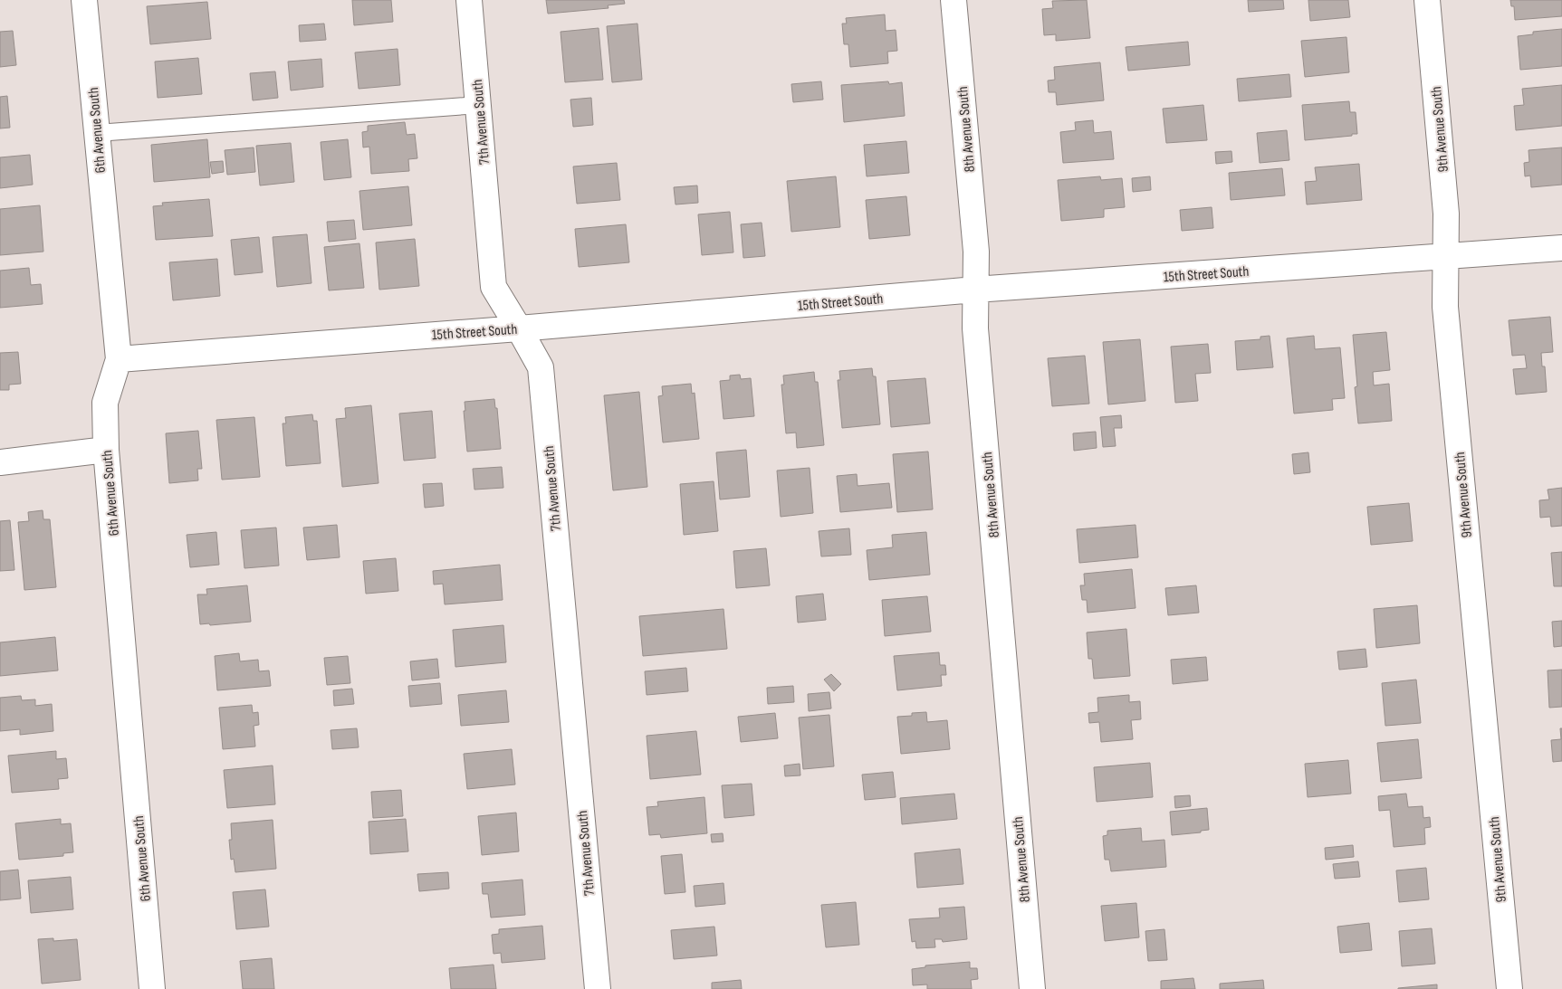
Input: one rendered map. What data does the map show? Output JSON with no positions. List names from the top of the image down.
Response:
{
  "streets": {
    "street": [
      "7th Avenue South",
      "8th Avenue South",
      "9th Avenue South",
      "6th Avenue South",
      "15th Street South"
    ]
  },
  "crossings": [
    ["7th Avenue South", "15th Street South"],
    ["8th Avenue South", "15th Street South"],
    ["9th Avenue South", "15th Street South"],
    ["6th Avenue South", "15th Street South"]
  ]
}
